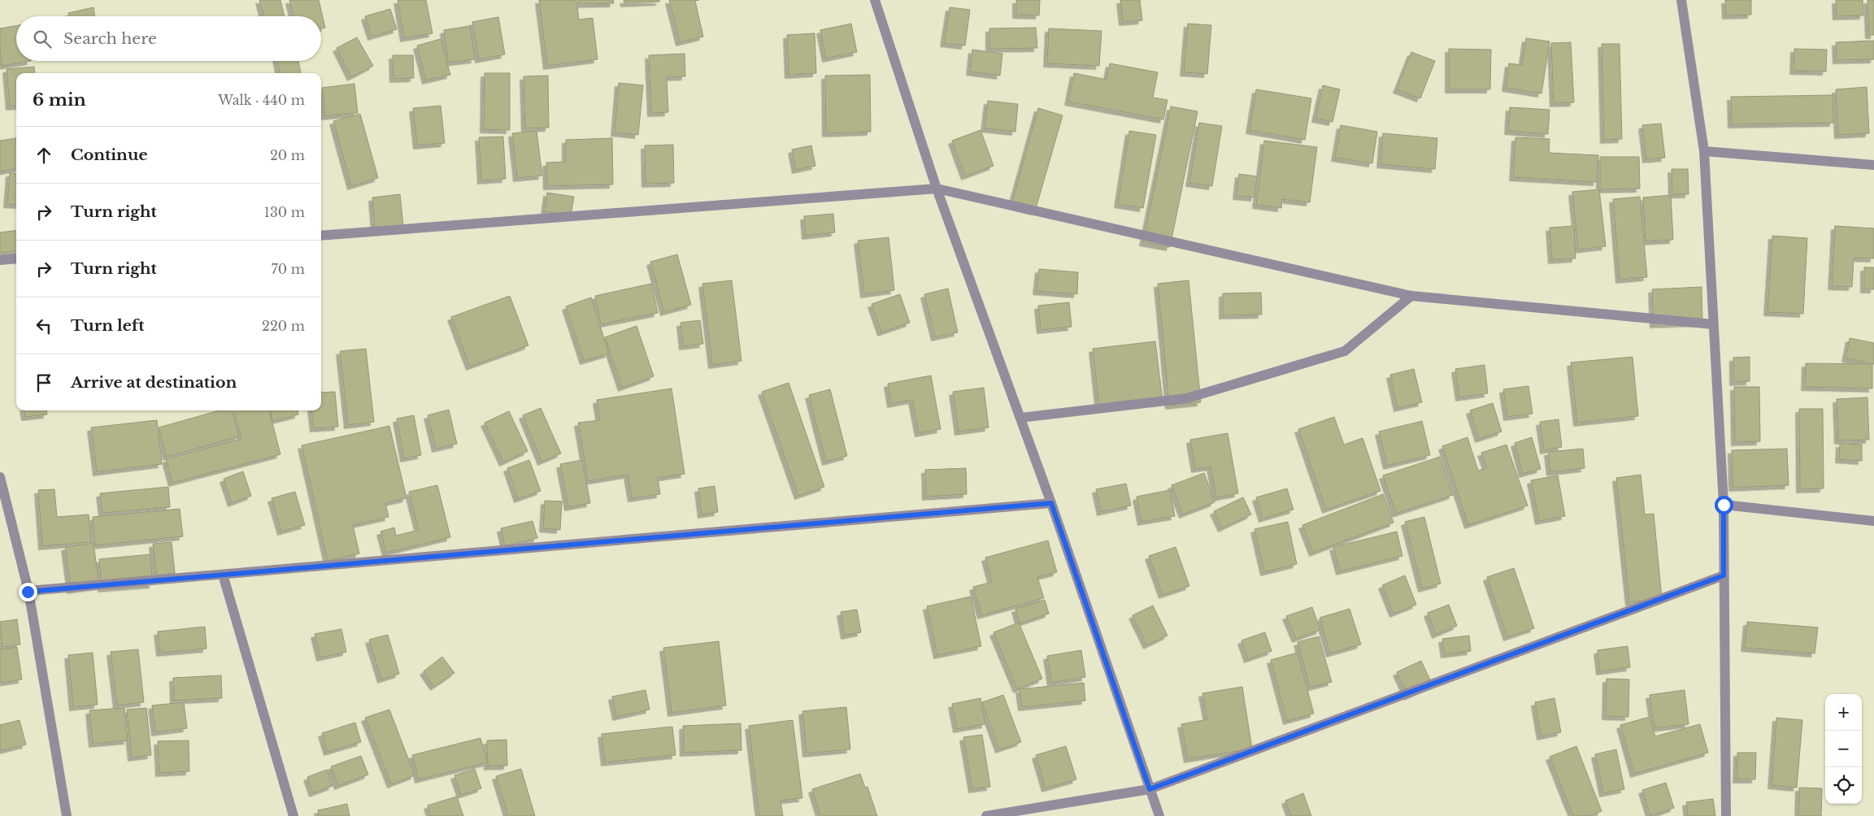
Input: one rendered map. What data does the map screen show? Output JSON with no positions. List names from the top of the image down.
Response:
{
  "page": {
    "search": "Search here",
    "heading": ["6 min", "Walk · 440 m"],
    "list": [
      ["Continue", "20 m"],
      ["Turn right", "130 m"],
      ["Turn right", "70 m"],
      ["Turn left", "220 m"],
      "Arrive at destination"
    ],
    "map_buttons": ["+", "−"]
  }
}
